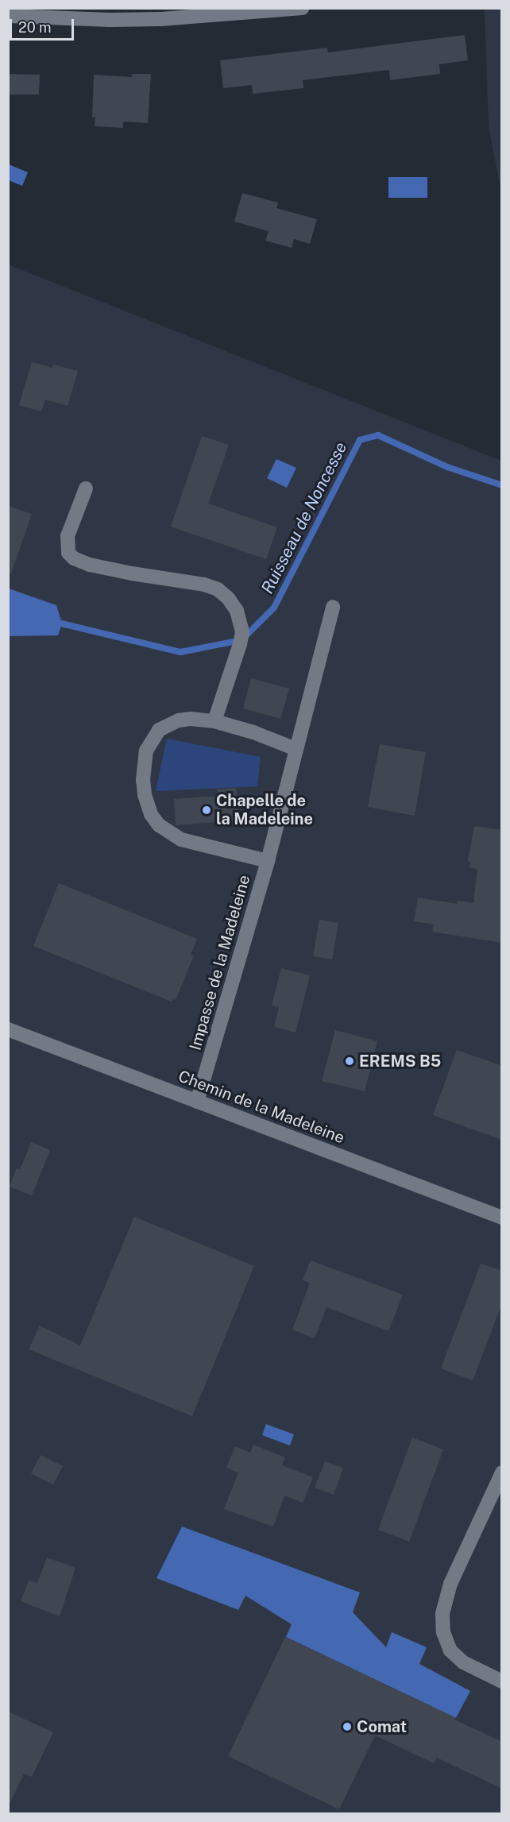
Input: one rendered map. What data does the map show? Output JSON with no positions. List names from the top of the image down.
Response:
{
  "streets": {
    "street": ["Impasse de la Madeleine", "Chemin de la Madeleine"]
  },
  "crossings": [
    ["Impasse de la Madeleine", "Chemin de la Madeleine"]
  ],
  "water": ["Ruisseau de Noncesse"],
  "places": ["Chapelle de la Madeleine", "EREMS B5", "Comat"],
  "scale_bar": "20 m"
}
